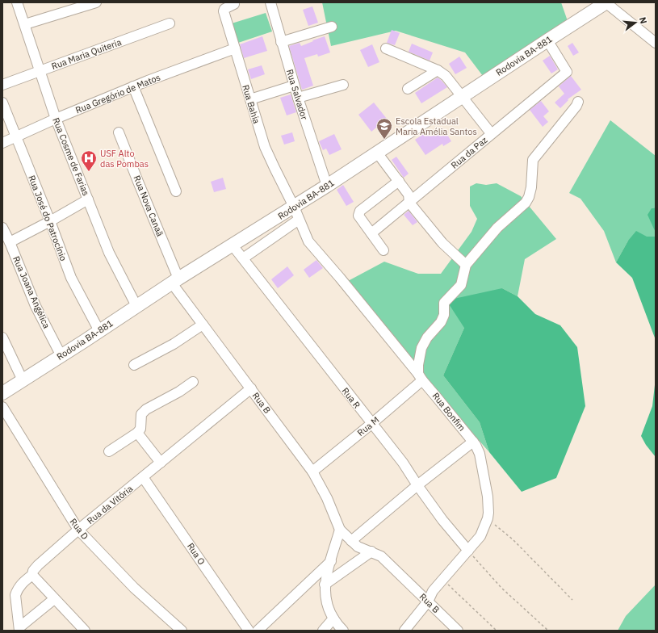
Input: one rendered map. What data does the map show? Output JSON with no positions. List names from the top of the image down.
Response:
{
  "streets": {
    "main road": ["Rodovia BA-881"],
    "street": [
      "Rua Maria Quiteria",
      "Rua Gregório de Matos",
      "Rua Salvador",
      "Rua Bahia",
      "Rua da Paz",
      "Rua Cosme de Farias",
      "Rua Nova Canaã",
      "Rua José do Patrocínio",
      "Rua Joana Angélica",
      "Rua R",
      "Rua B",
      "Rua Bonfim",
      "Rua M",
      "Rua da Vitória",
      "Rua D",
      "Rua O"
    ]
  },
  "crossings": [
    ["Rua Maria Quiteria", "Rua Cosme de Farias"],
    ["Rodovia BA-881", "Rua Salvador"],
    ["Rodovia BA-881", "Rua Bahia"],
    ["Rodovia BA-881", "Rua da Paz"],
    ["Rodovia BA-881", "Rua Cosme de Farias"],
    ["Rodovia BA-881", "Rua Nova Canaã"],
    ["Rodovia BA-881", "Rua José do Patrocínio"],
    ["Rodovia BA-881", "Rua Joana Angélica"],
    ["Rodovia BA-881", "Rua R"],
    ["Rodovia BA-881", "Rua B"],
    ["Rodovia BA-881", "Rua Bonfim"],
    ["Rua Gregório de Matos", "Rua Bahia"],
    ["Rua Gregório de Matos", "Rua Cosme de Farias"],
    ["Rua Gregório de Matos", "Rua José do Patrocínio"],
    ["Rua Bahia", "Rua Bonfim"],
    ["Rua Nova Canaã", "Rua B"],
    ["Rua R", "Rua Bonfim"],
    ["Rua R", "Rua M"],
    ["Rua B", "Rua Bonfim"],
    ["Rua B", "Rua M"],
    ["Rua B", "Rua da Vitória"],
    ["Rua Bonfim", "Rua M"],
    ["Rua da Vitória", "Rua D"],
    ["Rua da Vitória", "Rua O"]
  ],
  "places": {
    "school or university": ["Escola Estadual Maria Amélia Santos"],
    "hospital": ["USF Alto das Pombas"]
  },
  "north": "right"
}
